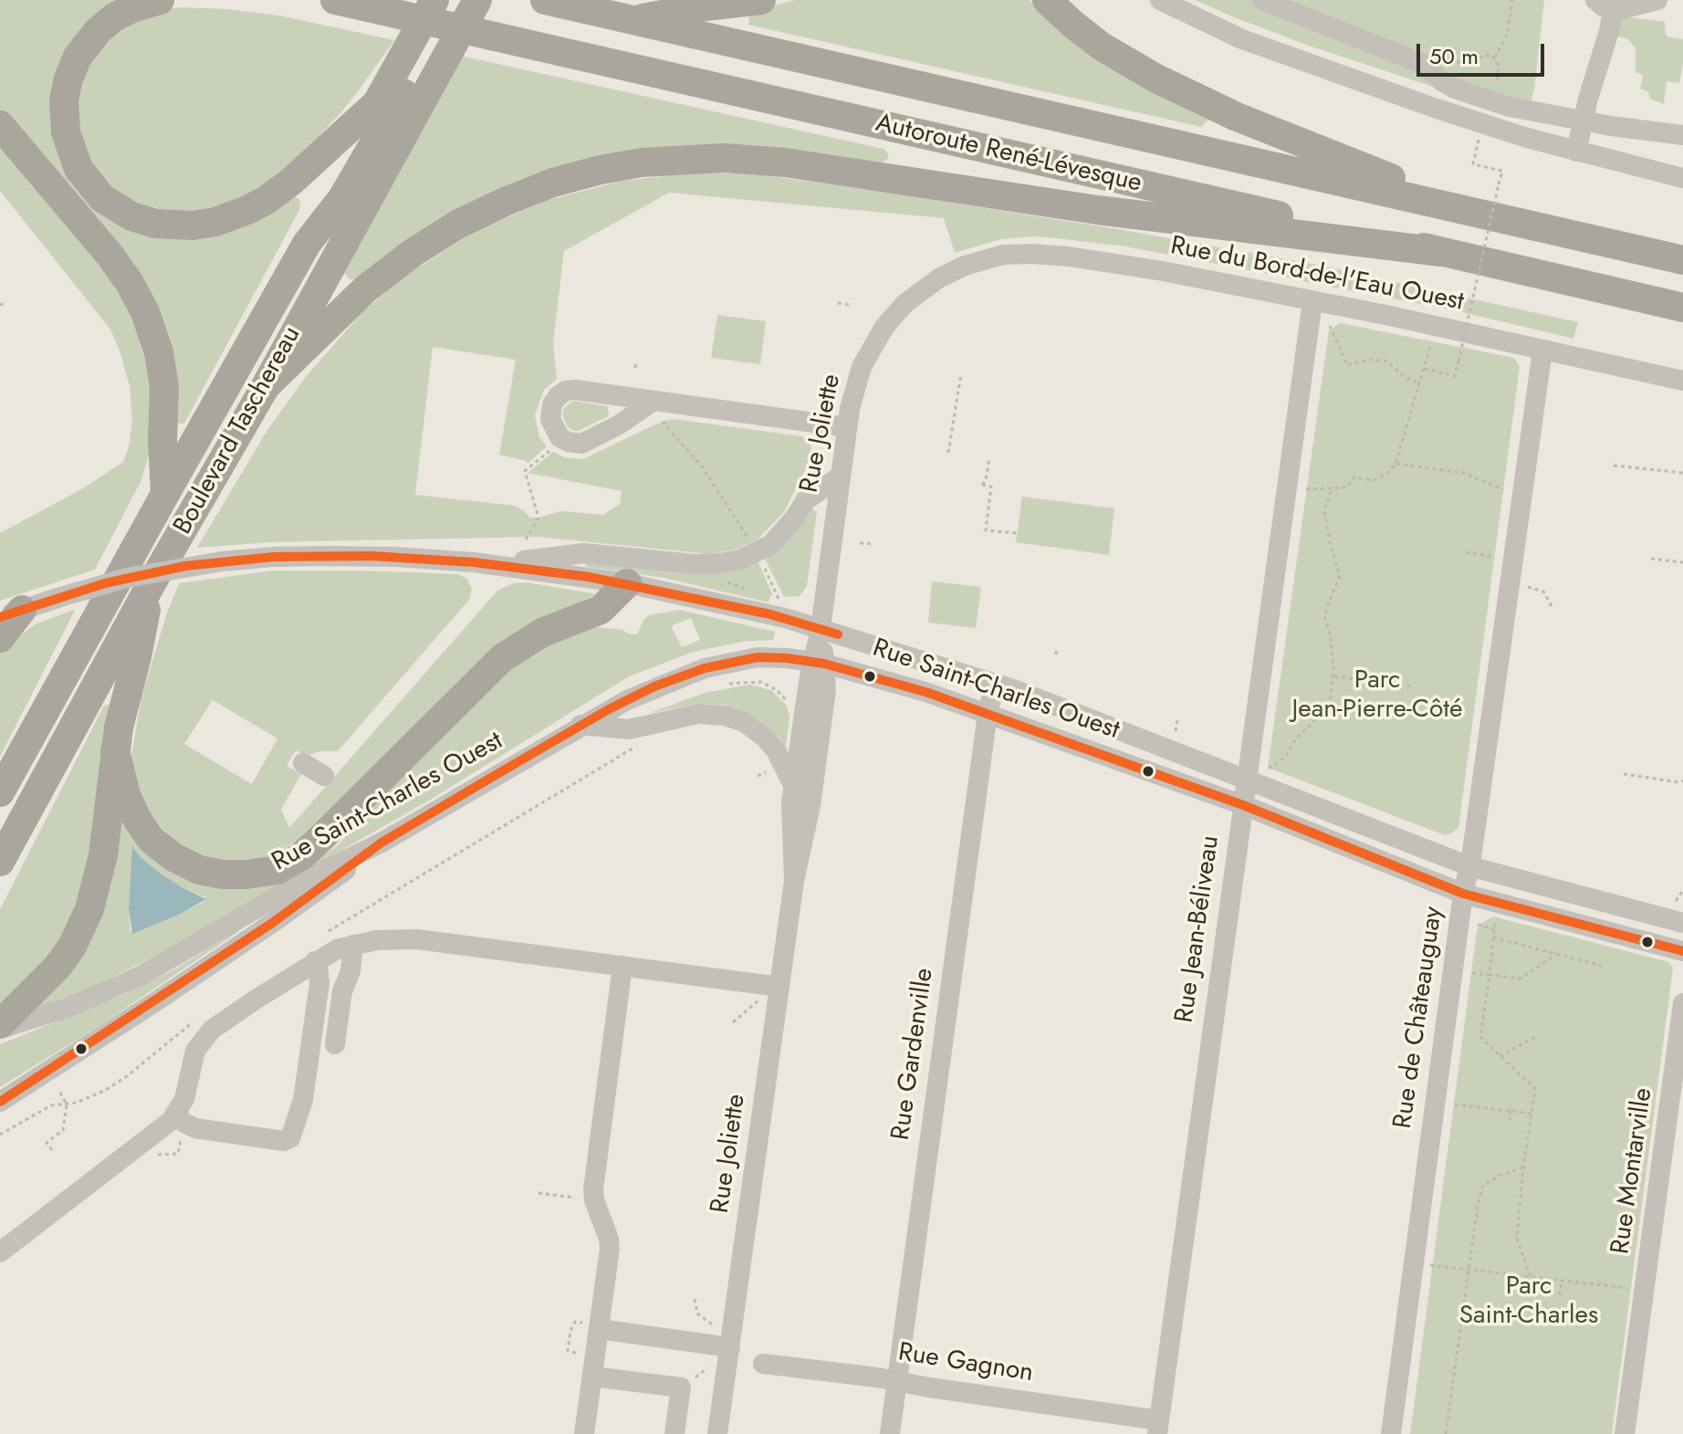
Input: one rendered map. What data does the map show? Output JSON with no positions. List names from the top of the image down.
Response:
{
  "streets": {
    "highway": ["Autoroute René-Lévesque", "Boulevard Taschereau"],
    "street": [
      "Rue du Bord-de-l'Eau Ouest",
      "Rue Joliette",
      "Rue Saint-Charles Ouest",
      "Rue Jean-Béliveau",
      "Rue de Châteauguay",
      "Rue Gardenville",
      "Rue Montarville",
      "Rue Gagnon"
    ]
  },
  "crossings": [
    ["Rue du Bord-de-l'Eau Ouest", "Rue Joliette"],
    ["Rue du Bord-de-l'Eau Ouest", "Rue Jean-Béliveau"],
    ["Rue du Bord-de-l'Eau Ouest", "Rue de Châteauguay"],
    ["Rue Joliette", "Rue Saint-Charles Ouest"],
    ["Rue Saint-Charles Ouest", "Rue Jean-Béliveau"],
    ["Rue Saint-Charles Ouest", "Rue de Châteauguay"],
    ["Rue Saint-Charles Ouest", "Rue Gardenville"],
    ["Rue Jean-Béliveau", "Rue Gagnon"],
    ["Rue Gardenville", "Rue Gagnon"]
  ],
  "parks": ["Parc Jean-Pierre-Côté", "Parc Saint-Charles"],
  "scale_bar": "50 m"
}
